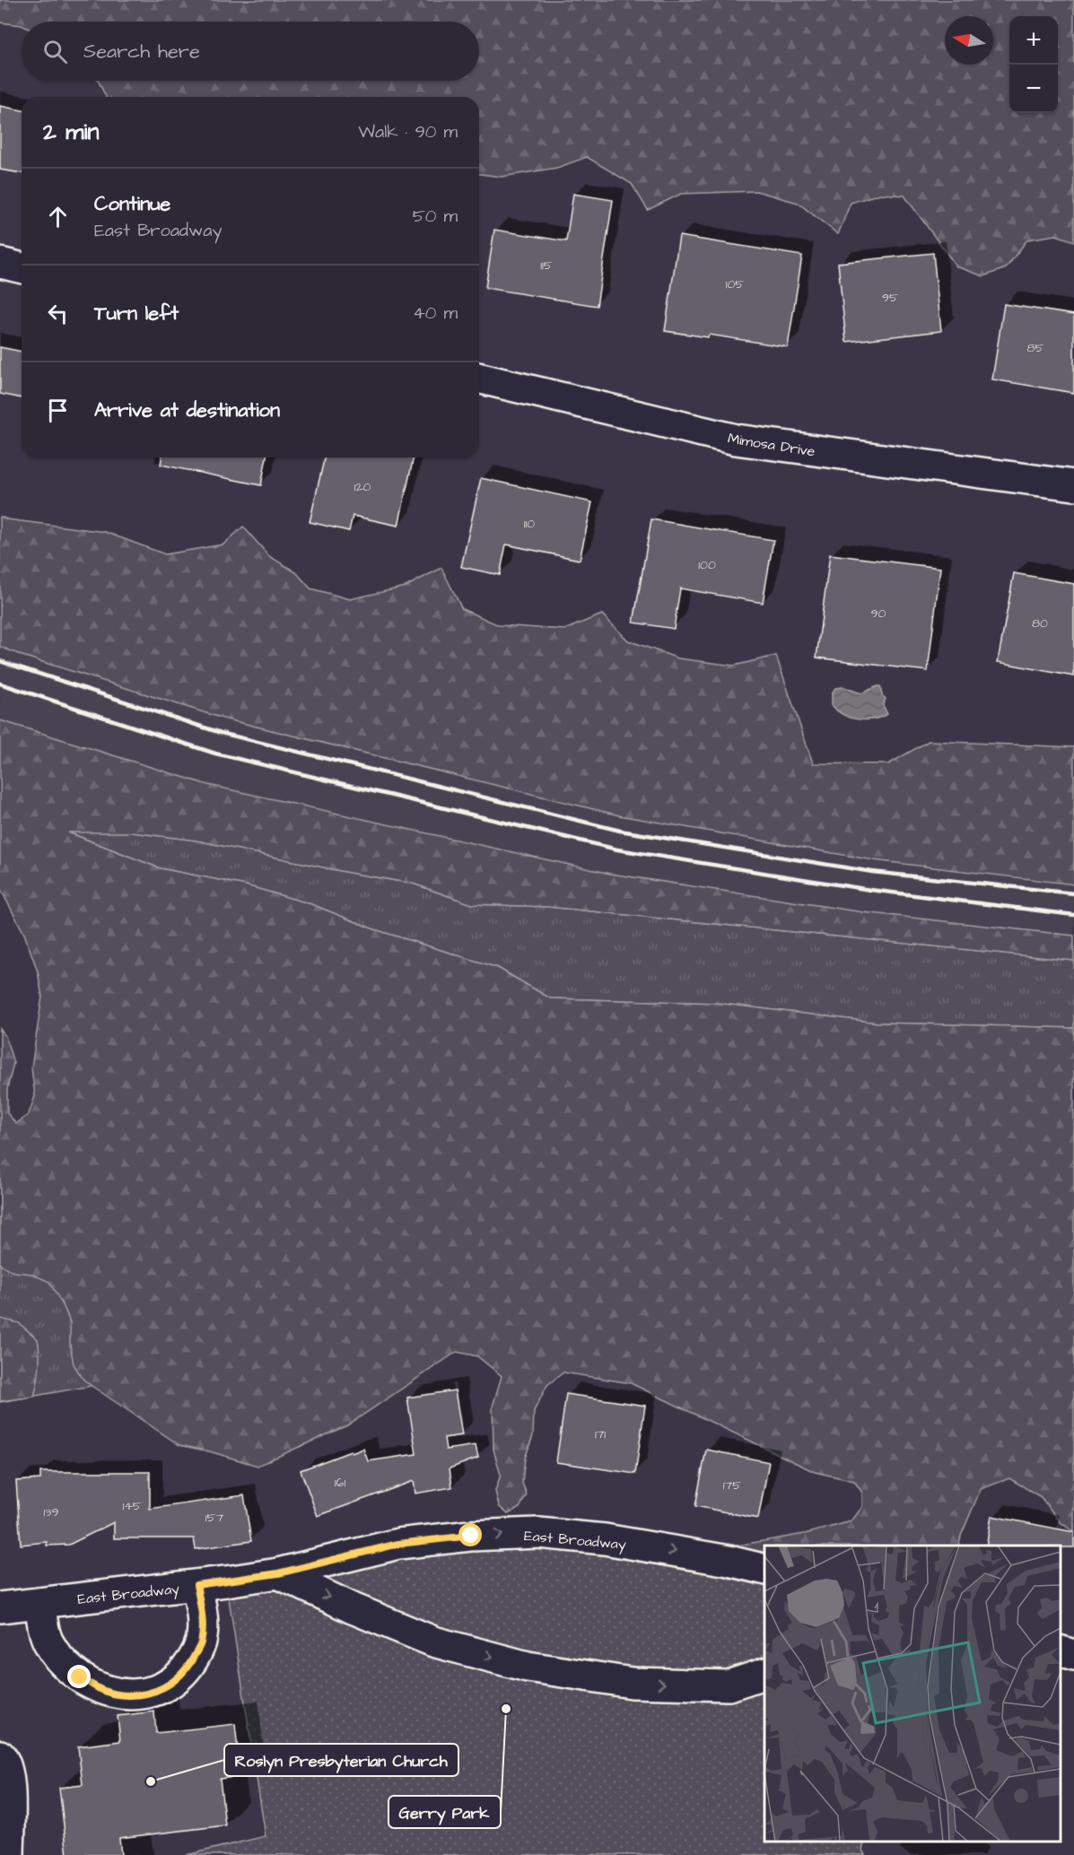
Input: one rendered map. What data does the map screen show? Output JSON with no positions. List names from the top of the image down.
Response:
{
  "streets": {
    "main road": ["Mimosa Drive", "East Broadway"]
  },
  "places": ["Gerry Park", "Roslyn Presbyterian Church"],
  "house_numbers": [
    "115",
    "105",
    "95",
    "85",
    "120",
    "110",
    "100",
    "90",
    "80",
    "171",
    "161",
    "175",
    "145",
    "139",
    "157"
  ],
  "north": "left",
  "page": {
    "map_buttons": ["+", "−"],
    "search": "Search here",
    "heading": ["2 min", "Walk · 90 m"],
    "list": [
      ["Continue", "East Broadway", "50 m"],
      ["Turn left", "40 m"],
      "Arrive at destination"
    ]
  }
}
